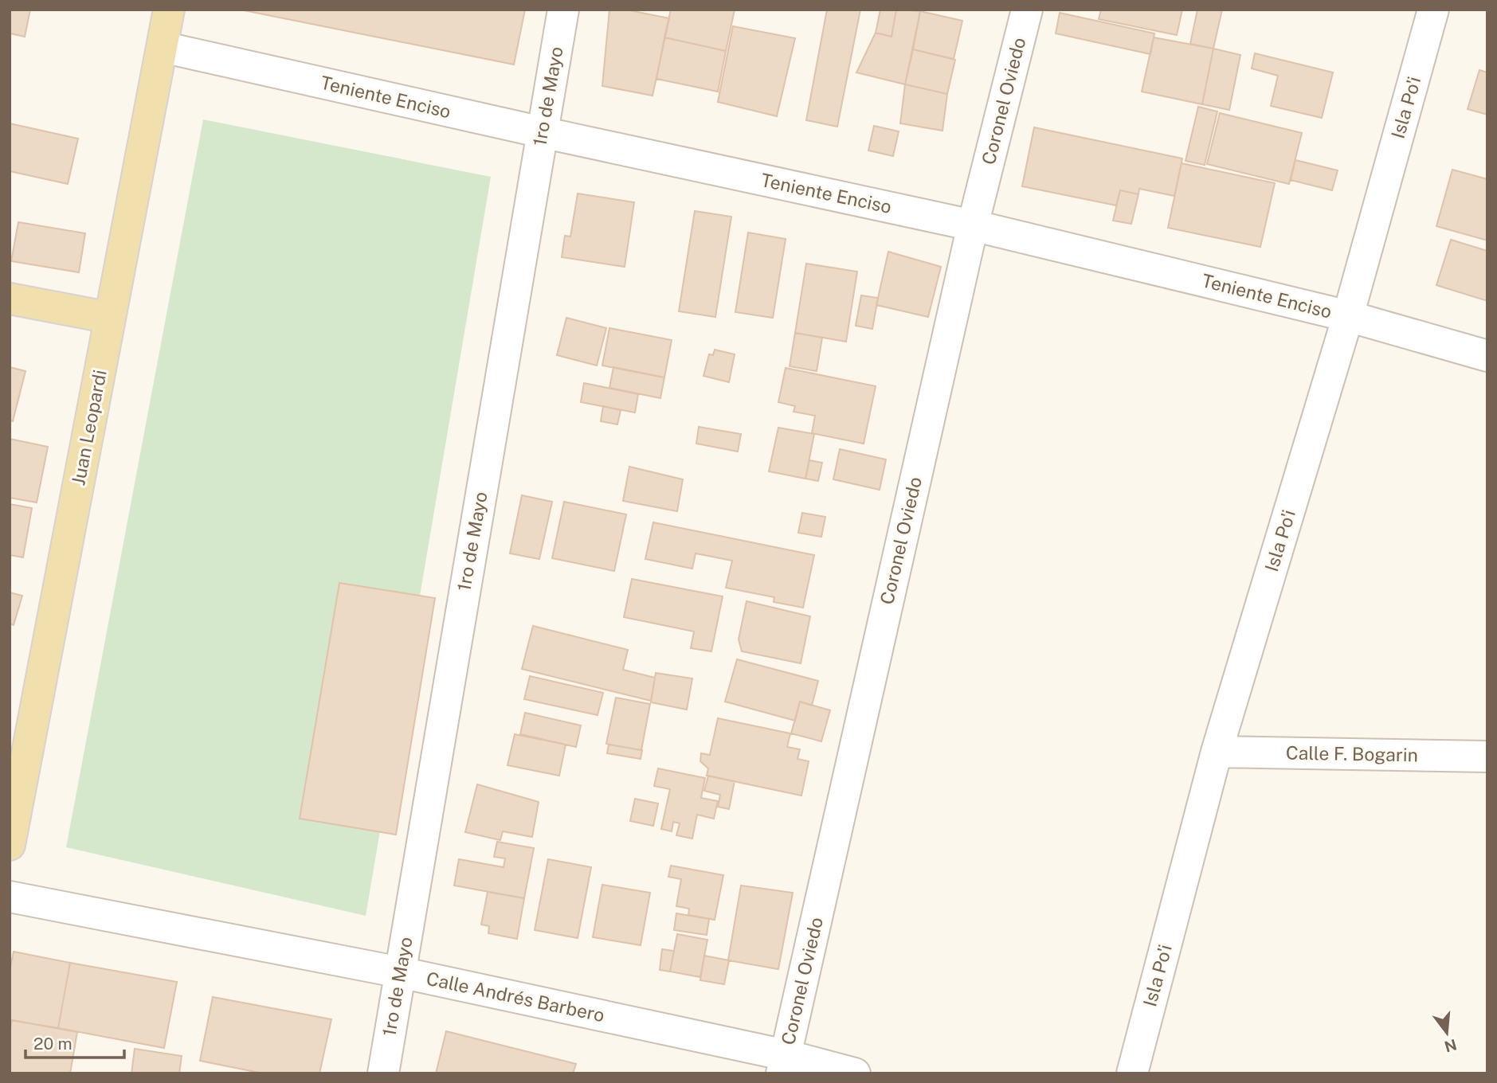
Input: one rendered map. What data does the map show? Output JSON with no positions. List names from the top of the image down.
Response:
{
  "streets": {
    "main road": ["Juan Leopardi"],
    "street": [
      "1ro de Mayo",
      "Teniente Enciso",
      "Coronel Oviedo",
      "Isla Po'i",
      "Calle F. Bogarin",
      "Calle Andrés Barbero"
    ]
  },
  "crossings": [
    ["1ro de Mayo", "Teniente Enciso"],
    ["1ro de Mayo", "Calle Andrés Barbero"],
    ["Teniente Enciso", "Coronel Oviedo"],
    ["Teniente Enciso", "Isla Po'i"],
    ["Teniente Enciso", "Juan Leopardi"],
    ["Coronel Oviedo", "Calle Andrés Barbero"],
    ["Isla Po'i", "Calle F. Bogarin"]
  ],
  "scale_bar": "20 m",
  "north": "bottom"
}
